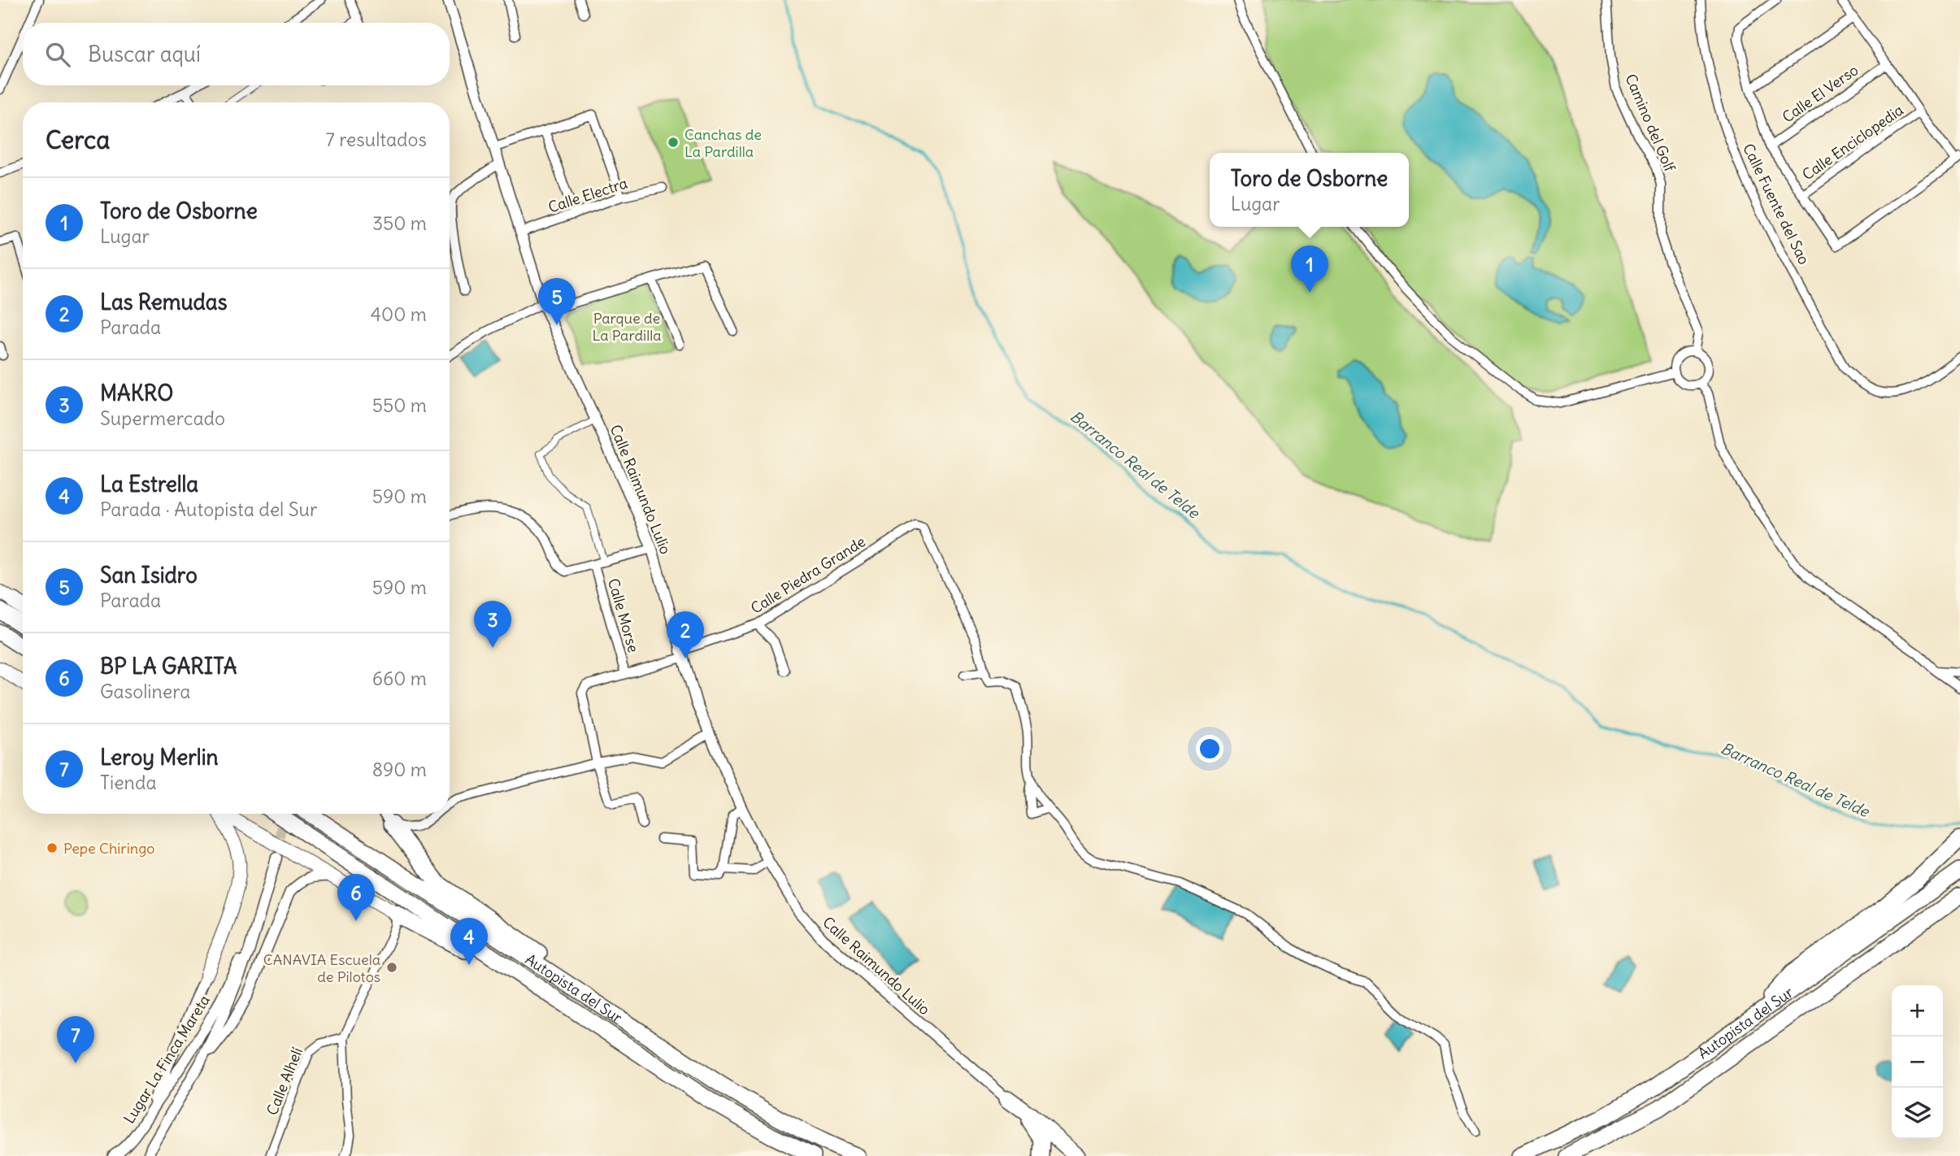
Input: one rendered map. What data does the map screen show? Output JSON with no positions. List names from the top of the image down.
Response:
{
  "streets": {
    "highway": ["Autopista del Sur"],
    "street": [
      "Calle El Verso",
      "Camino del Golf",
      "Calle Enciclopedia",
      "Calle Electra",
      "Calle Fuente del Sao",
      "Calle Raimundo Lulio",
      "Calle Piedra Grande",
      "Calle Morse",
      "Lugar La Finca Mareta",
      "Calle Alhelí"
    ]
  },
  "crossings": [
    ["Calle Electra", "Calle Raimundo Lulio"],
    ["Calle Raimundo Lulio", "Calle Piedra Grande"],
    ["Calle Piedra Grande", "Calle Morse"]
  ],
  "water": ["Barranco Real de Telde"],
  "parks": ["Parque de La Pardilla"],
  "places": ["Canchas de La Pardilla", "Pepe Chiringo", "CANAVIA Escuela de Pilotos"],
  "page": {
    "search": "Buscar aquí",
    "heading": ["Cerca", "7 resultados"],
    "popup": ["Toro de Osborne", "Lugar"],
    "list": [
      {
        "mark": "1",
        "name": "Toro de Osborne",
        "note": "Lugar",
        "value": "350 m"
      },
      {
        "mark": "2",
        "name": "Las Remudas",
        "note": "Parada",
        "value": "400 m"
      },
      {
        "mark": "3",
        "name": "MAKRO",
        "note": "Supermercado",
        "value": "550 m"
      },
      {
        "mark": "4",
        "name": "La Estrella",
        "note": "Parada · Autopista del Sur",
        "value": "590 m"
      },
      {
        "mark": "5",
        "name": "San Isidro",
        "note": "Parada",
        "value": "590 m"
      },
      {
        "mark": "6",
        "name": "BP LA GARITA",
        "note": "Gasolinera",
        "value": "660 m"
      },
      {
        "mark": "7",
        "name": "Leroy Merlin",
        "note": "Tienda",
        "value": "890 m"
      }
    ],
    "pins": [
      "1",
      "5",
      "3",
      "2",
      "6",
      "4",
      "7"
    ],
    "map_buttons": ["+", "−"]
  }
}
